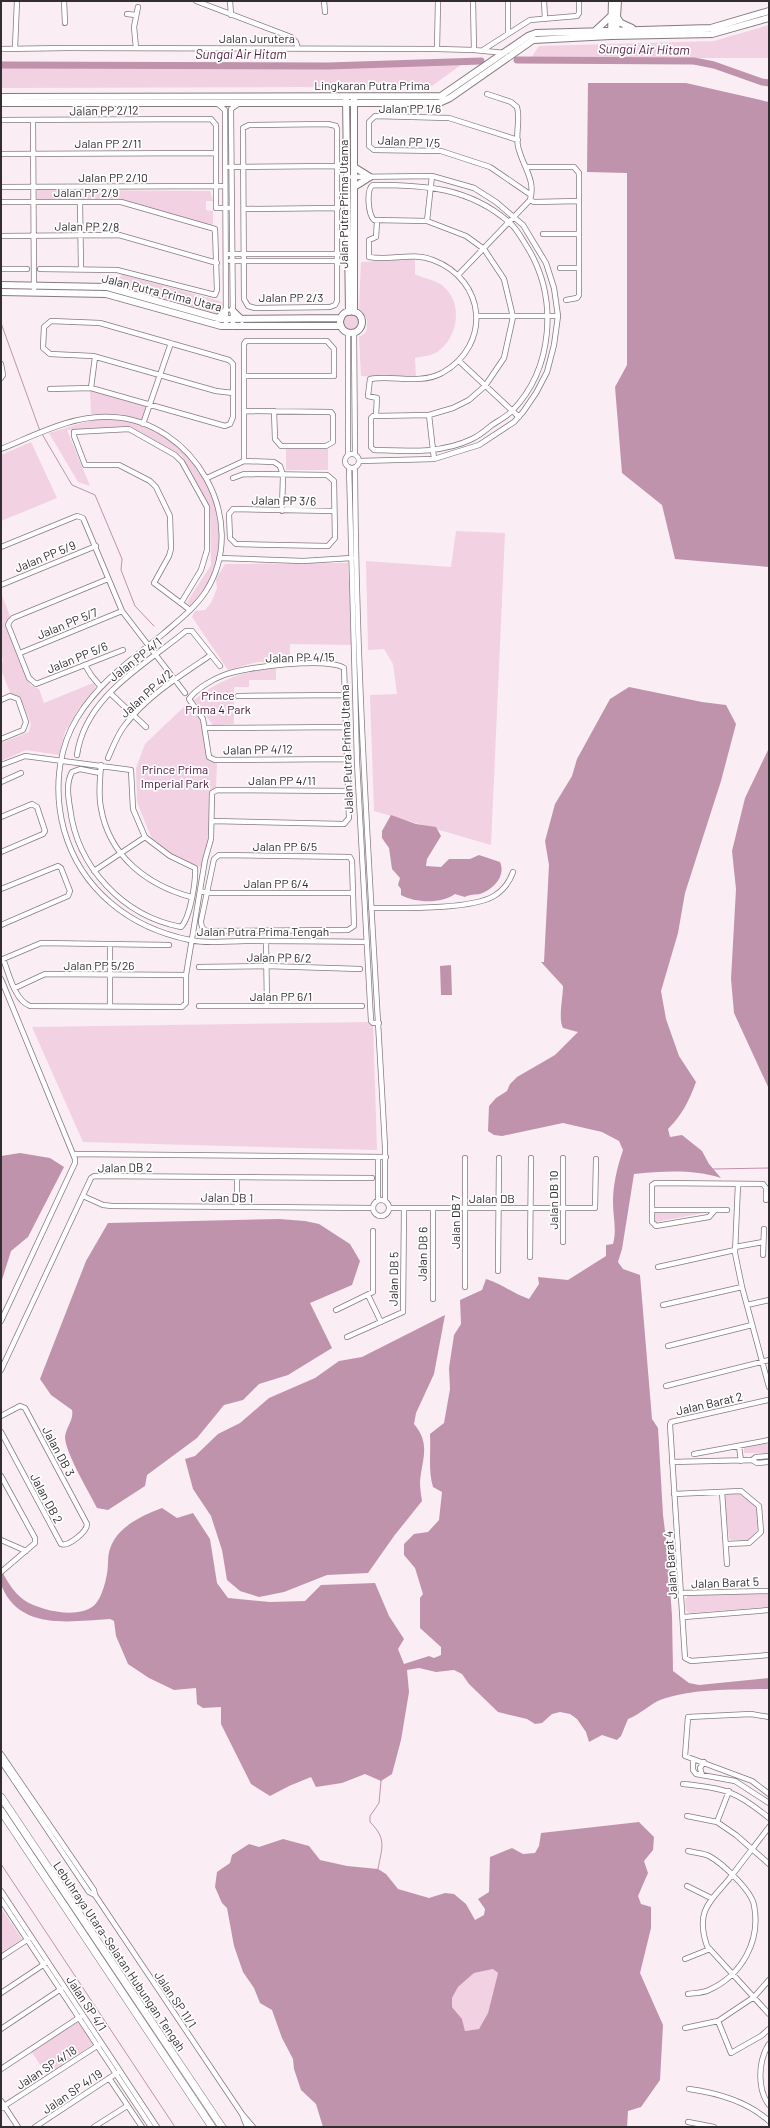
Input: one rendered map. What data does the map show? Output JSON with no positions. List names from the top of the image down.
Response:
{
  "streets": {
    "highway": ["Lebuhraya Utara–Selatan Hubungan Tengah"],
    "main road": ["Lingkaran Putra Prima", "Jalan Putra Prima Utama", "Jalan Putra Prima Utara"],
    "street": [
      "Jalan Jurutera",
      "Jalan PP 1/6",
      "Jalan PP 2/12",
      "Jalan PP 1/5",
      "Jalan PP 2/11",
      "Jalan PP 2/10",
      "Jalan PP 2/9",
      "Jalan PP 2/8",
      "Jalan PP 2/3",
      "Jalan PP 3/6",
      "Jalan PP 5/9",
      "Jalan PP 5/7",
      "Jalan PP 5/6",
      "Jalan PP 4/15",
      "Jalan PP 4/1",
      "Jalan PP 4/2",
      "Jalan PP 4/12",
      "Jalan PP 4/11",
      "Jalan PP 6/5",
      "Jalan PP 6/4",
      "Jalan Putra Prima Tengah",
      "Jalan PP 6/2",
      "Jalan PP 5/26",
      "Jalan PP 6/1",
      "Jalan DB 2",
      "Jalan DB 1",
      "Jalan DB",
      "Jalan DB 10",
      "Jalan DB 7",
      "Jalan DB 6",
      "Jalan DB 5",
      "Jalan Barat 2",
      "Jalan DB 3",
      "Jalan Barat 4",
      "Jalan Barat 5",
      "Jalan SP 11/1",
      "Jalan SP 4/1",
      "Jalan SP 4/18",
      "Jalan SP 4/19"
    ]
  },
  "crossings": [
    ["Jalan Jurutera", "Lingkaran Putra Prima"],
    ["Lingkaran Putra Prima", "Jalan Putra Prima Utama"],
    ["Jalan PP 1/6", "Jalan PP 1/5"],
    ["Jalan PP 2/12", "Jalan PP 2/11"],
    ["Jalan PP 2/9", "Jalan PP 2/8"],
    ["Jalan Putra Prima Utama", "Jalan Putra Prima Utara"],
    ["Jalan Putra Prima Utama", "Jalan PP 4/12"],
    ["Jalan Putra Prima Utama", "Jalan Putra Prima Tengah"],
    ["Jalan PP 5/7", "Jalan PP 5/6"],
    ["Jalan PP 4/15", "Jalan PP 4/12"],
    ["Jalan PP 4/15", "Jalan PP 4/11"],
    ["Jalan PP 4/1", "Jalan PP 4/2"],
    ["Jalan PP 6/5", "Jalan PP 6/4"],
    ["Jalan DB 2", "Jalan DB 1"],
    ["Jalan DB 2", "Jalan DB 3"],
    ["Jalan DB 1", "Jalan DB"],
    ["Jalan DB", "Jalan DB 10"],
    ["Jalan DB", "Jalan DB 7"],
    ["Jalan DB", "Jalan DB 6"],
    ["Jalan DB", "Jalan DB 5"],
    ["Jalan Barat 2", "Jalan Barat 4"],
    ["Jalan Barat 4", "Jalan Barat 5"],
    ["Jalan SP 4/1", "Jalan SP 4/18"],
    ["Jalan SP 4/1", "Jalan SP 4/19"]
  ],
  "water": ["Sungai Air Hitam"],
  "parks": ["Prince Prima 4 Park", "Prince Prima Imperial Park"]
}
